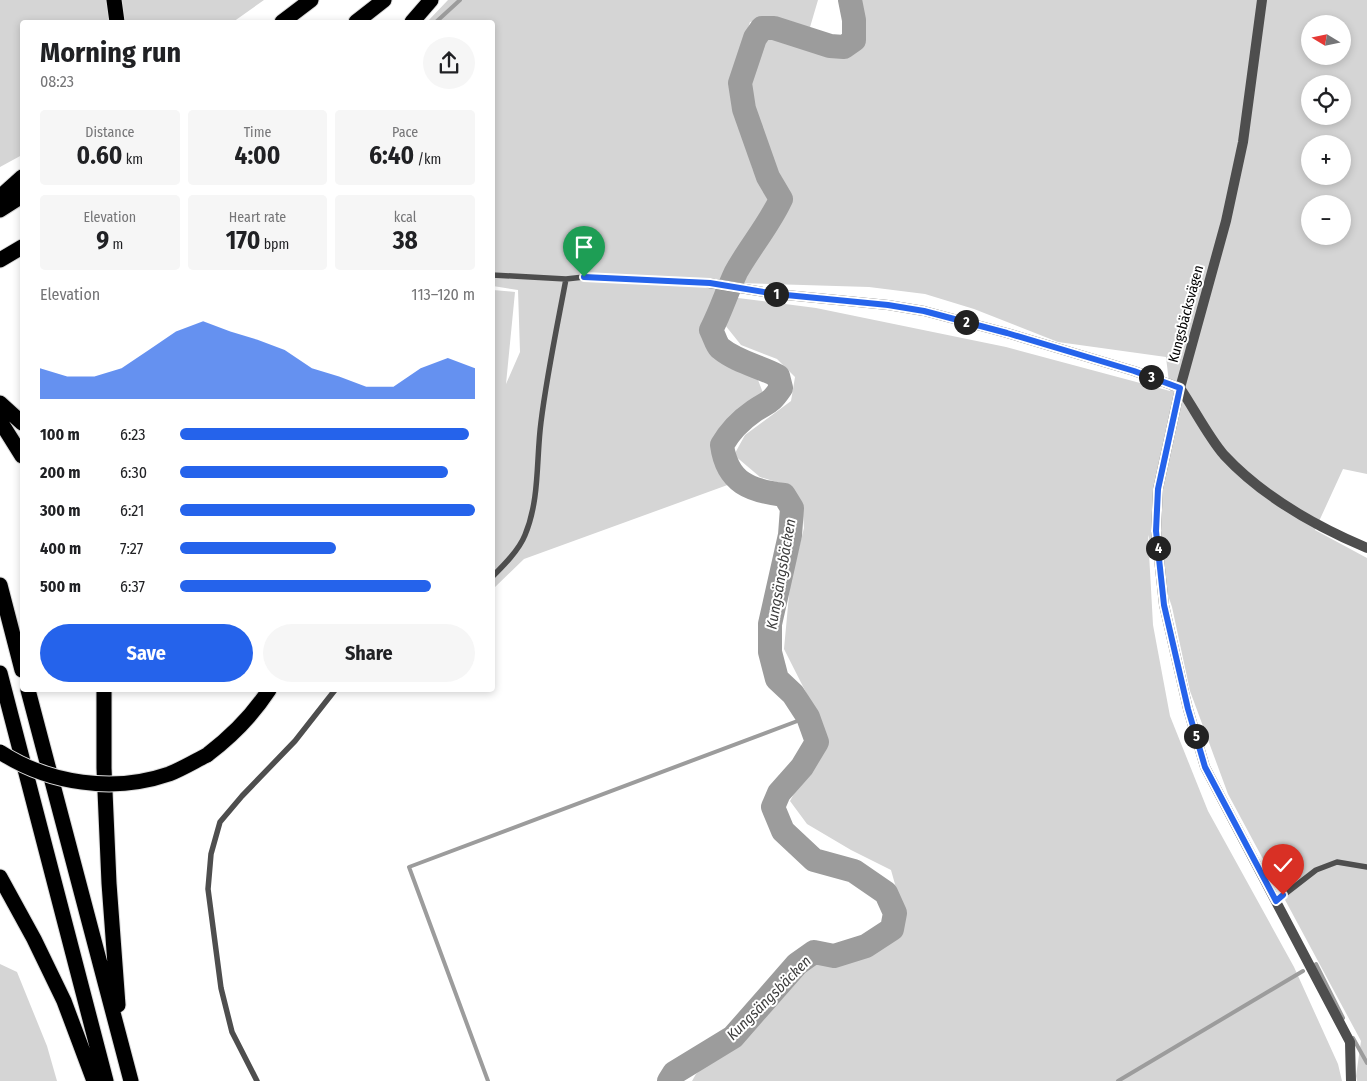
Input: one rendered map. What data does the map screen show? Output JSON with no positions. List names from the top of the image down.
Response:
{
  "streets": {
    "street": ["Kungsbäcksvägen"]
  },
  "water": ["Kungsängsbäcken"],
  "north": "left",
  "page": {
    "map_buttons": ["+", "−"],
    "heading": ["Morning run", "08:23"],
    "stats": [
      ["Distance", "0.60 km"],
      ["Time", "4:00"],
      ["Pace", "6:40 /km"],
      ["Elevation", "9 m"],
      ["Heart rate", "170 bpm"],
      ["kcal", "38"]
    ],
    "chart": ["Elevation", "113–120 m"],
    "pins": [
      "1",
      "2",
      "3",
      "4",
      "5"
    ],
    "list": [
      {
        "name": "100 m",
        "note": "6:23"
      },
      {
        "name": "200 m",
        "note": "6:30"
      },
      {
        "name": "300 m",
        "note": "6:21"
      },
      {
        "name": "400 m",
        "note": "7:27"
      },
      {
        "name": "500 m",
        "note": "6:37"
      }
    ],
    "buttons": ["Save", "Share"]
  }
}
